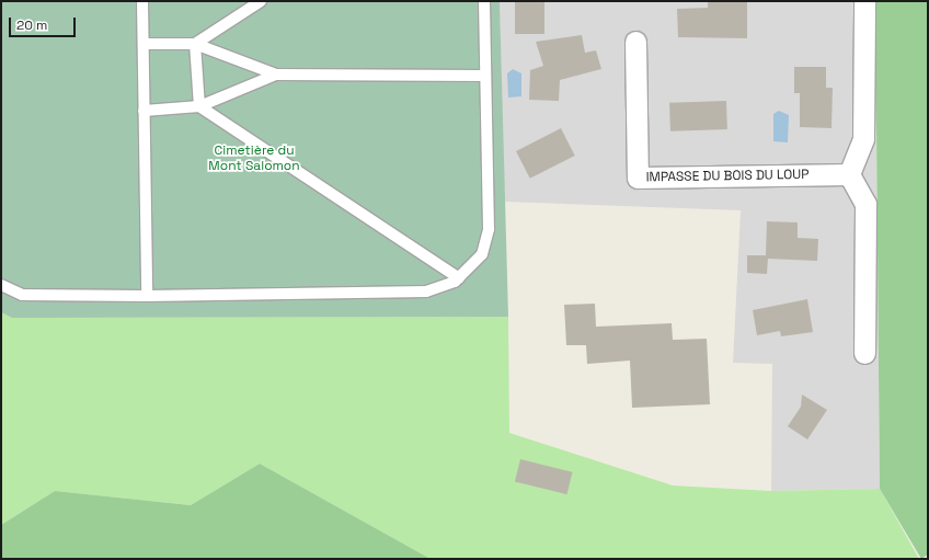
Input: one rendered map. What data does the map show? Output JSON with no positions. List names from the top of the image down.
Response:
{
  "streets": {
    "street": ["IMPASSE DU BOIS DU LOUP"]
  },
  "parks": ["Cimetière du Mont Salomon"],
  "scale_bar": "20 m"
}
